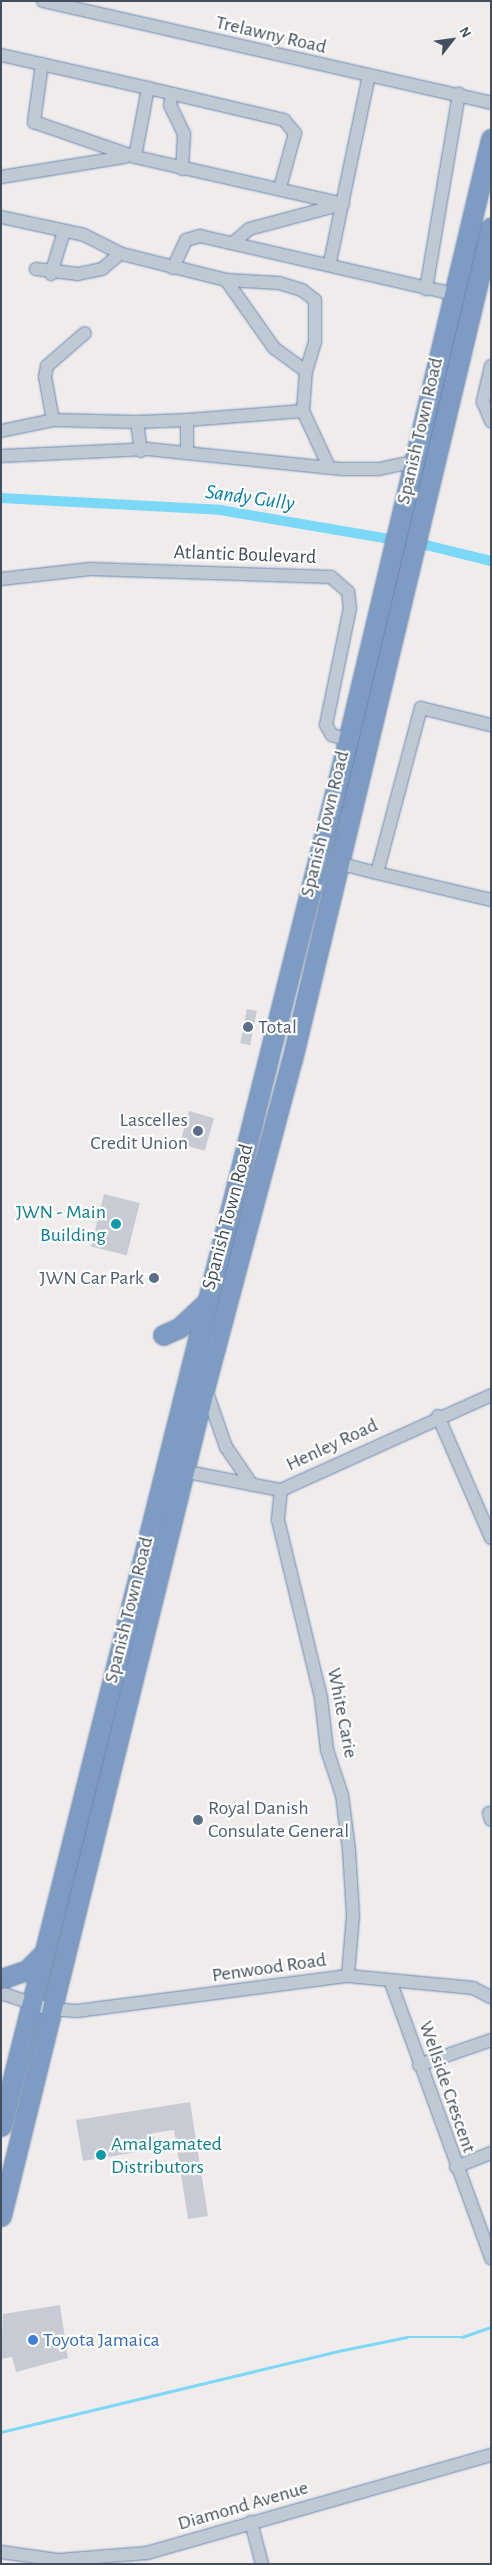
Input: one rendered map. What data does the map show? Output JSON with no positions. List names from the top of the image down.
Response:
{
  "streets": {
    "highway": ["Spanish Town Road"],
    "street": [
      "Trelawny Road",
      "Atlantic Boulevard",
      "Henley Road",
      "White Carie",
      "Penwood Road",
      "Wellside Crescent",
      "Diamond Avenue"
    ]
  },
  "crossings": [
    ["Spanish Town Road", "Atlantic Boulevard"],
    ["Spanish Town Road", "Henley Road"],
    ["Spanish Town Road", "Penwood Road"],
    ["Henley Road", "White Carie"],
    ["White Carie", "Penwood Road"],
    ["Penwood Road", "Wellside Crescent"]
  ],
  "water": ["Sandy Gully"],
  "places": [
    "Total",
    "Lascelles Credit Union",
    "JWN - Main Building",
    "JWN Car Park",
    "Royal Danish Consulate General",
    "Amalgamated Distributors",
    "Toyota Jamaica"
  ],
  "north": "top right"
}
